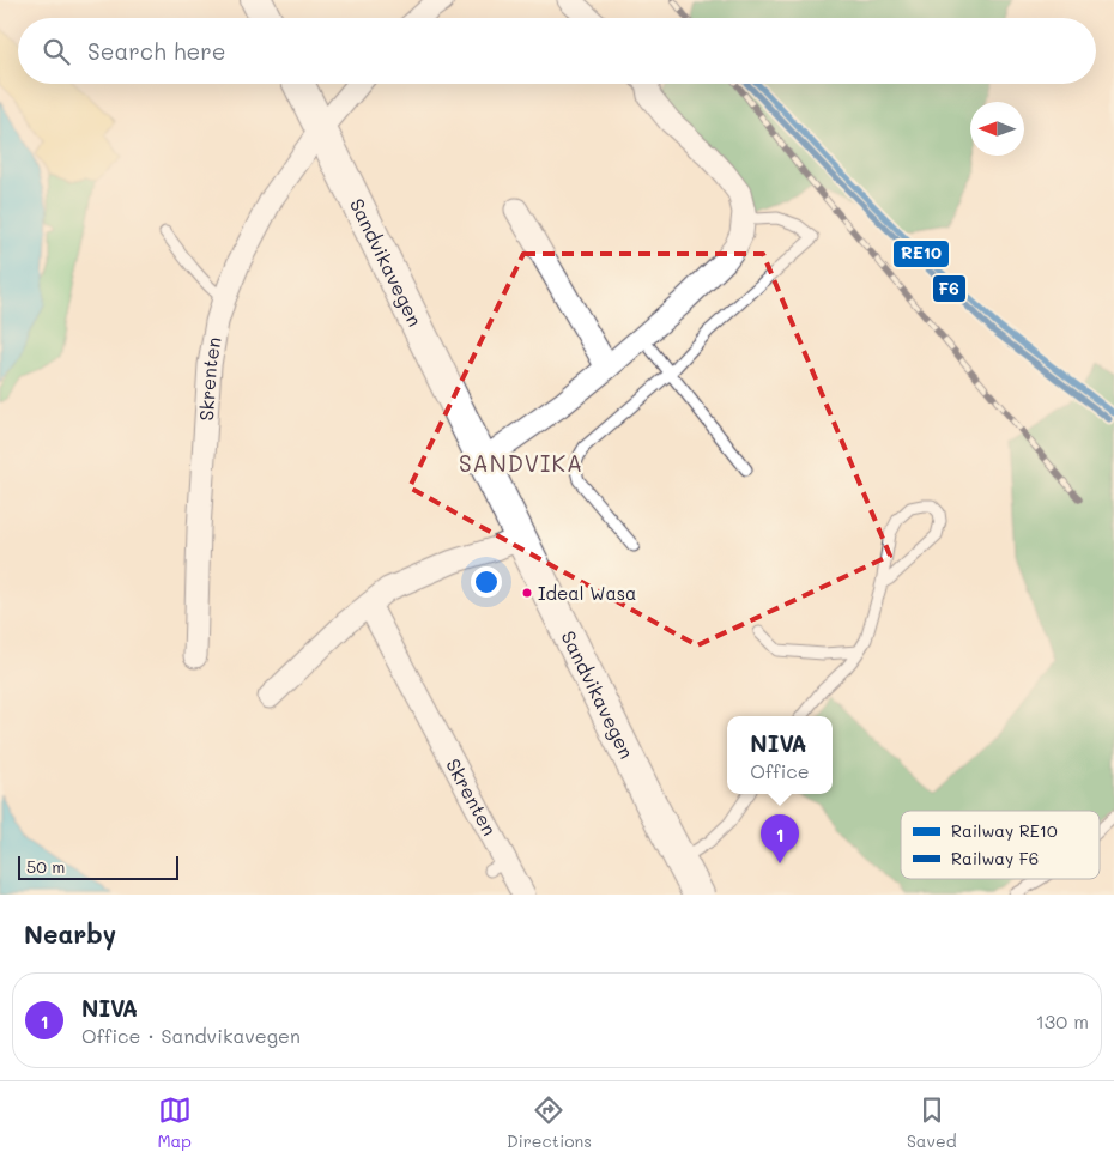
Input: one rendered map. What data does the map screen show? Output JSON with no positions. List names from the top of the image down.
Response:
{
  "streets": {
    "main road": ["Sandvikavegen"],
    "street": ["Skrenten"]
  },
  "crossings": [
    ["Sandvikavegen", "Skrenten"]
  ],
  "districts": ["SANDVIKA"],
  "places": ["Ideal Wasa"],
  "lines": ["rail line RE10", "rail line F6"],
  "legend": ["Railway RE10", "Railway F6"],
  "scale_bar": "50 m",
  "north": "left",
  "page": {
    "search": "Search here",
    "popup": ["NIVA", "Office"],
    "pins": "1",
    "scale": "50 m",
    "heading": "Nearby",
    "list": [
      {
        "mark": "1",
        "name": "NIVA",
        "note": "Office · Sandvikavegen",
        "value": "130 m"
      }
    ],
    "nav": ["Map", "Directions", "Saved"]
  }
}
